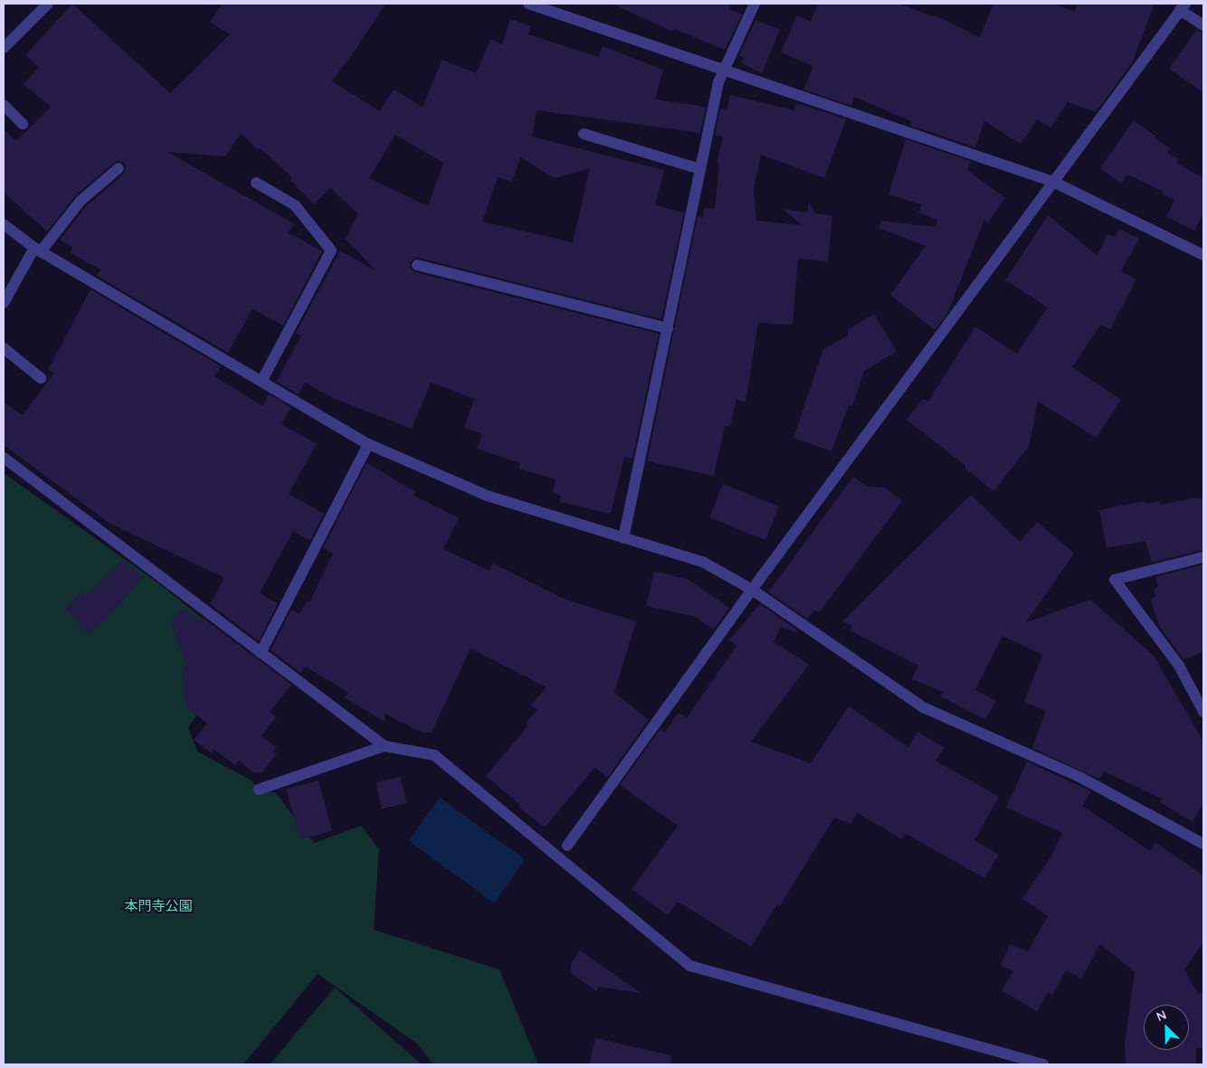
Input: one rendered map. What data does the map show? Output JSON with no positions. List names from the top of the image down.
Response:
{
  "parks": ["本門寺公園"],
  "north": "top left"
}
